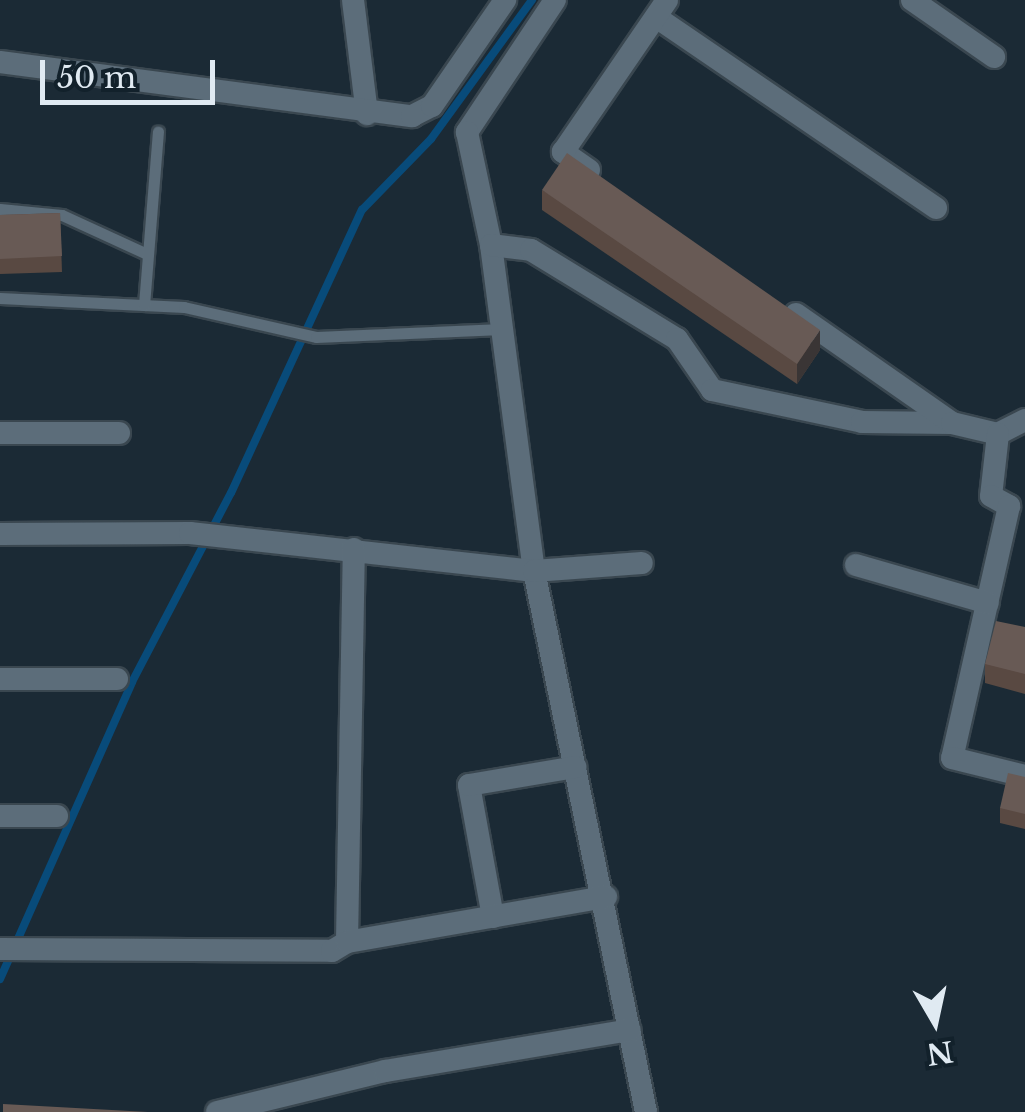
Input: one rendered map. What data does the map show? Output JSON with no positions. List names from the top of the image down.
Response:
{
  "scale_bar": "50 m",
  "north": "bottom"
}
